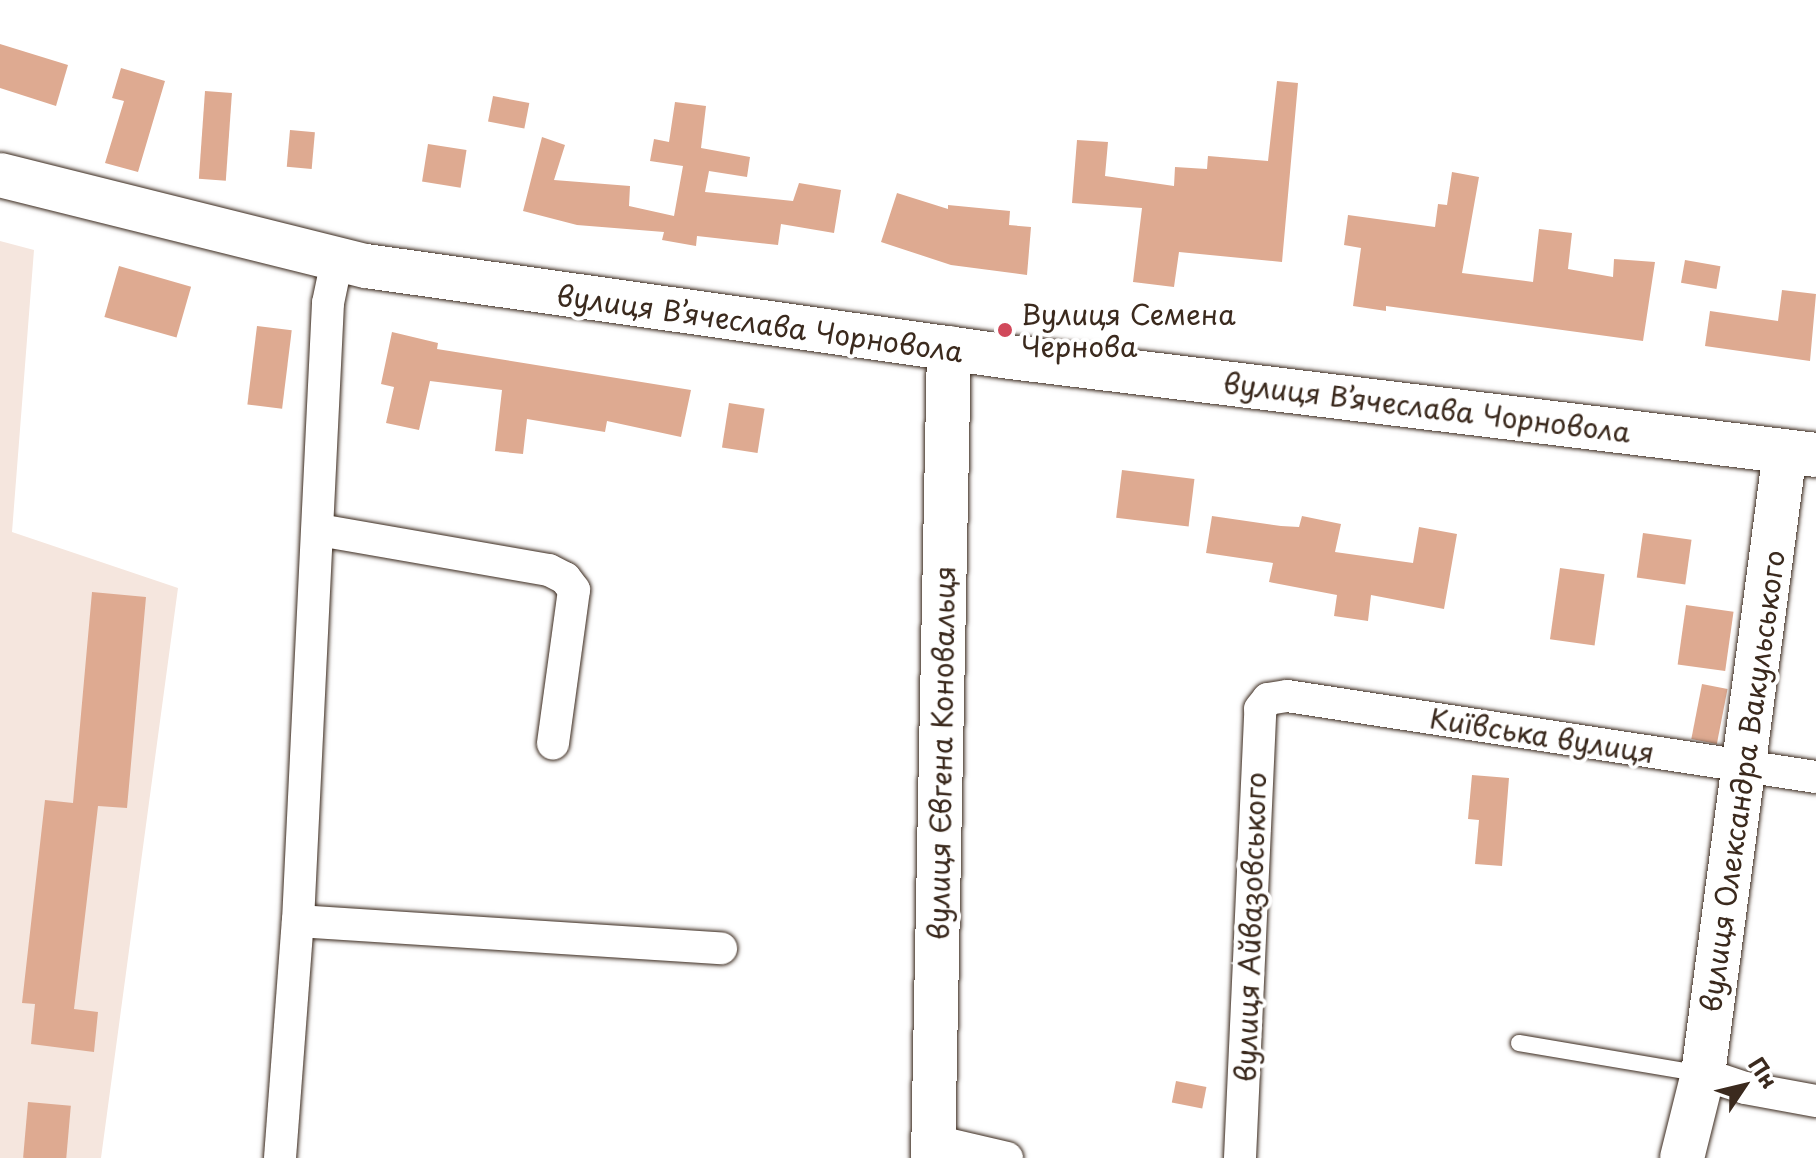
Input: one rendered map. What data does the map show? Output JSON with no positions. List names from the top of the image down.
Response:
{
  "streets": {
    "street": [
      "вулиця Вʼячеслава Чорновола",
      "Київська вулиця",
      "вулиця Євгена Коновальця",
      "вулиця Олександра Вакульського",
      "вулиця Айвазовського"
    ]
  },
  "crossings": [
    ["вулиця Вʼячеслава Чорновола", "вулиця Євгена Коновальця"],
    ["вулиця Вʼячеслава Чорновола", "вулиця Олександра Вакульського"],
    ["Київська вулиця", "вулиця Олександра Вакульського"],
    ["Київська вулиця", "вулиця Айвазовського"]
  ],
  "places": ["Вулиця Семена Чернова"],
  "north": "top right"
}
